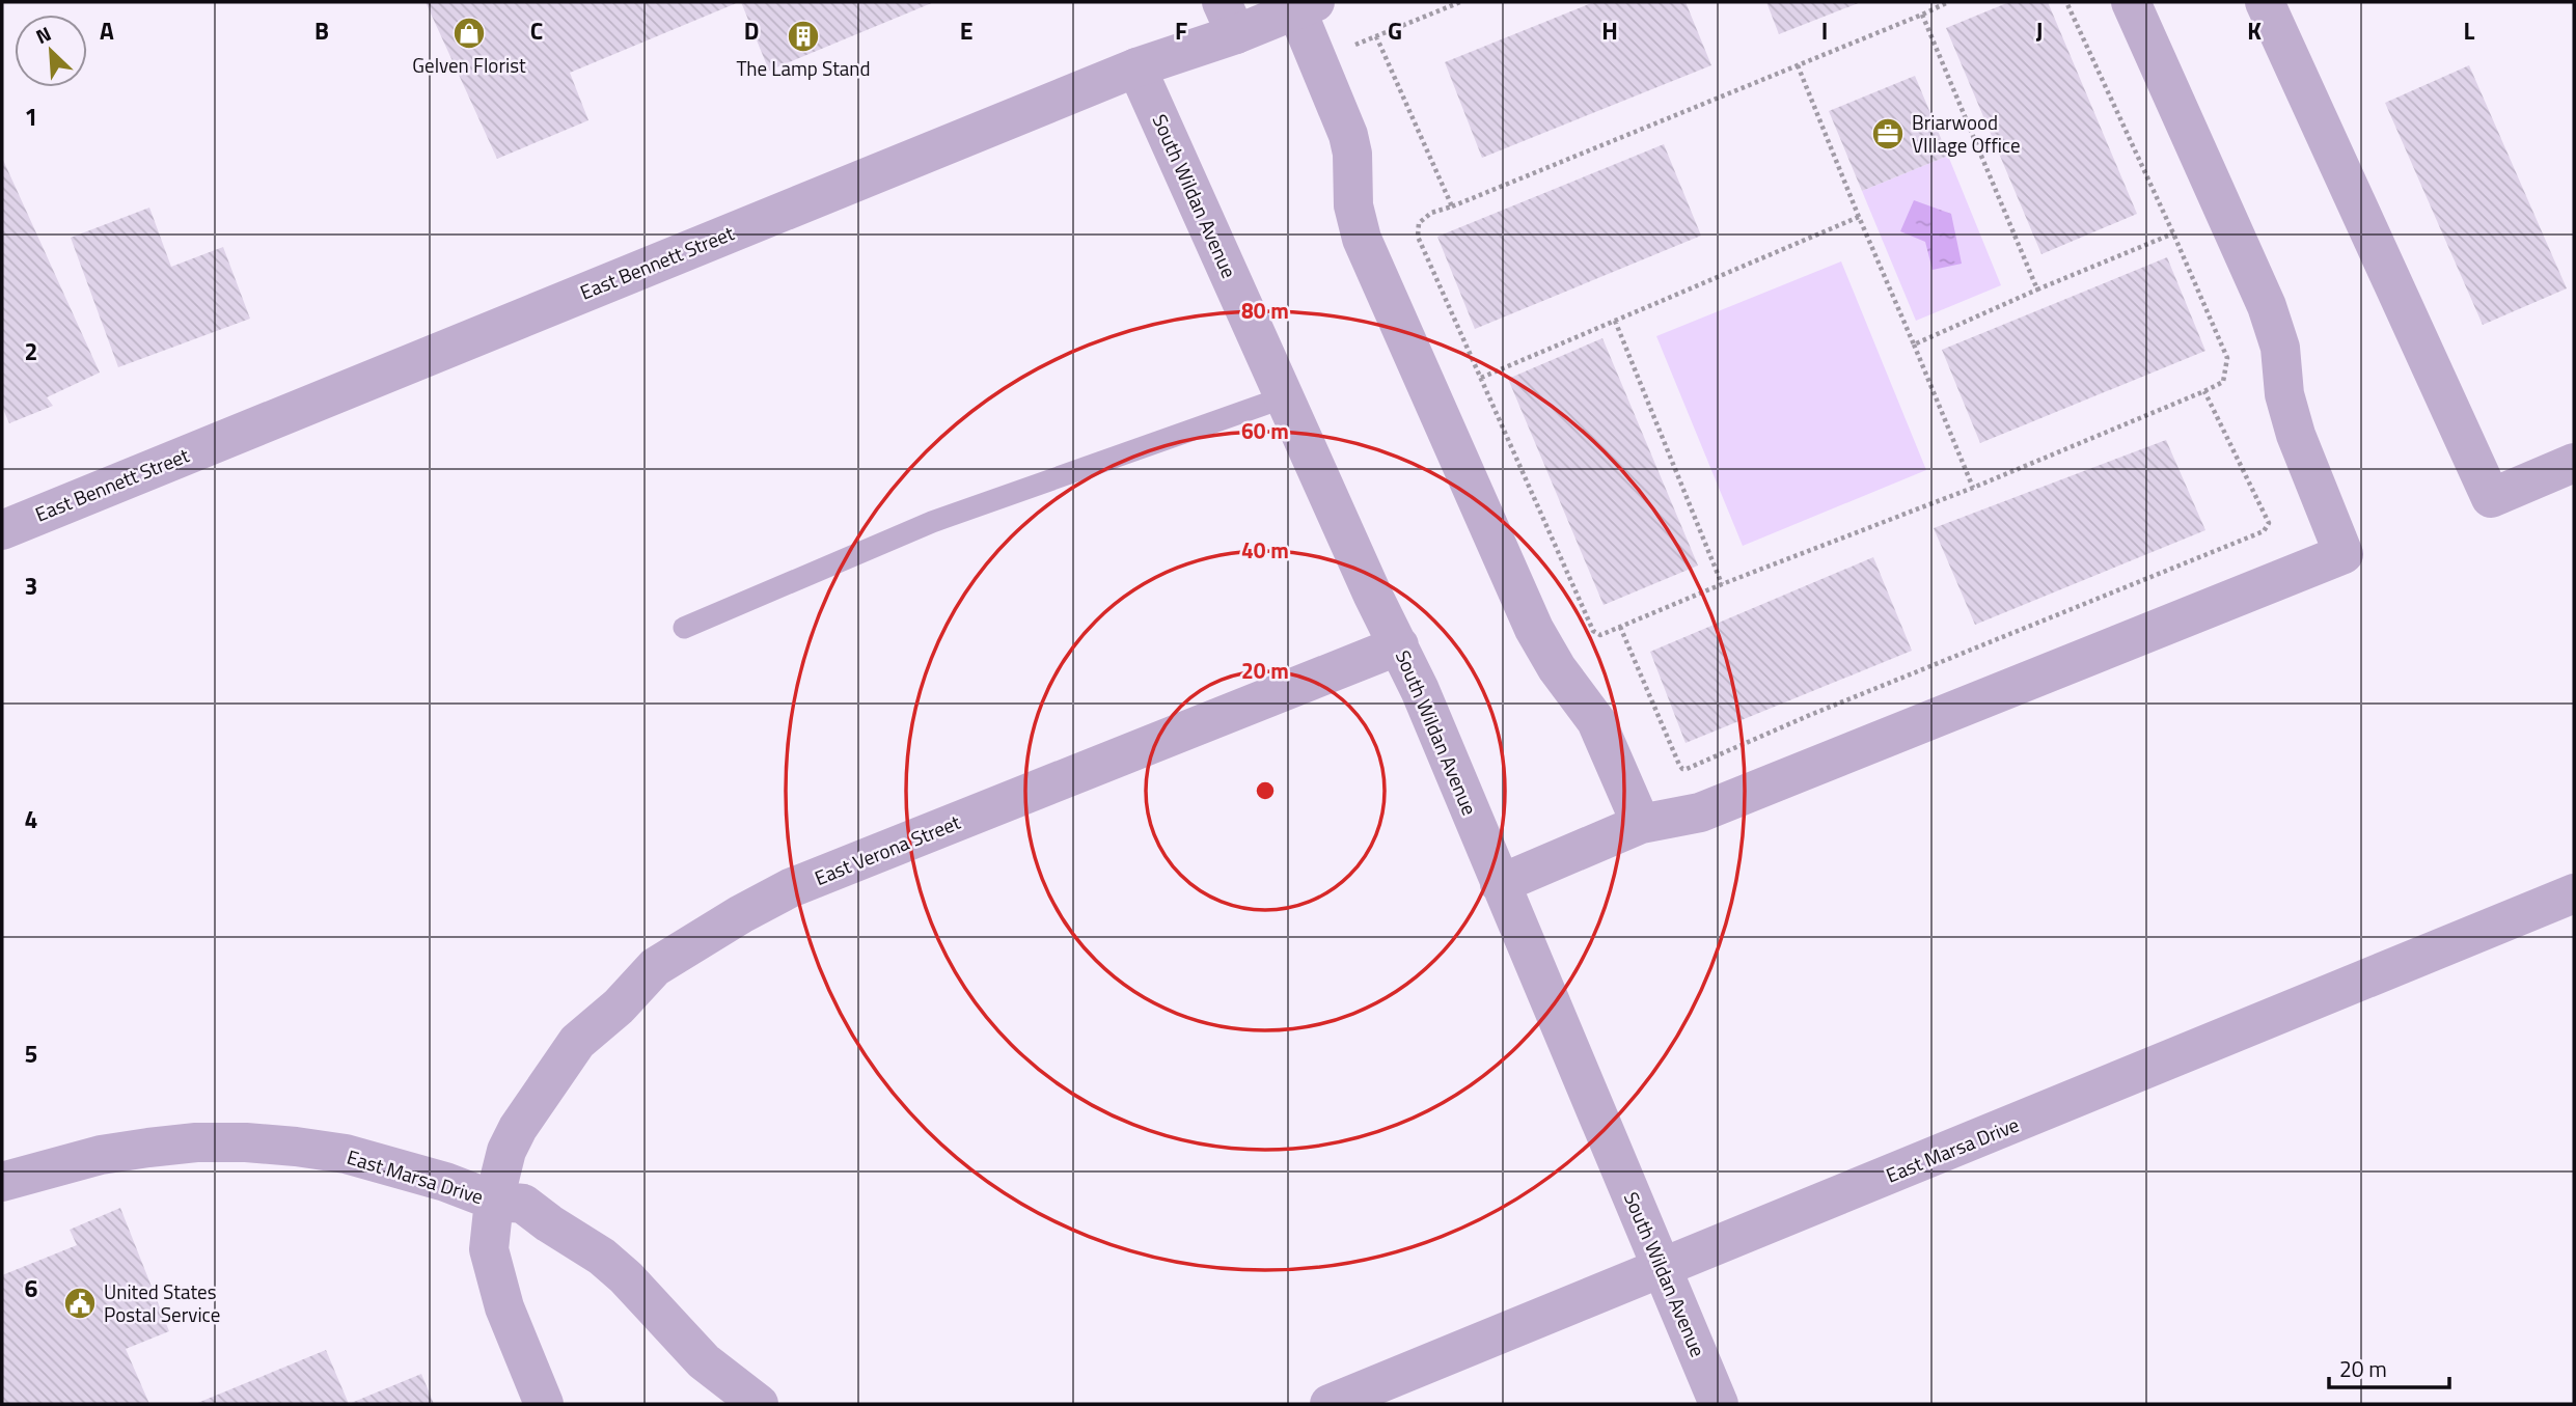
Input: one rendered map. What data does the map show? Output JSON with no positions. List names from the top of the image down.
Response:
{
  "streets": {
    "street": [
      "South Wildan Avenue",
      "East Bennett Street",
      "East Verona Street",
      "East Marsa Drive"
    ]
  },
  "crossings": [
    ["South Wildan Avenue", "East Bennett Street"],
    ["South Wildan Avenue", "East Verona Street"],
    ["South Wildan Avenue", "East Marsa Drive"],
    ["East Verona Street", "East Marsa Drive"]
  ],
  "places": {
    "shop": ["Gelven Florist"],
    "building": ["The Lamp Stand"],
    "office": ["Briarwood VIllage Office"],
    "public building": ["United States Postal Service"]
  },
  "scale_bar": "20 m",
  "north": "top left",
  "grid": {
    "columns": [
      "A",
      "B",
      "C",
      "D",
      "E",
      "F",
      "G",
      "H",
      "I",
      "J",
      "K",
      "L"
    ],
    "rows": [
      "1",
      "2",
      "3",
      "4",
      "5",
      "6"
    ]
  },
  "rings": [
    "80 m",
    "60 m",
    "40 m",
    "20 m"
  ]
}
